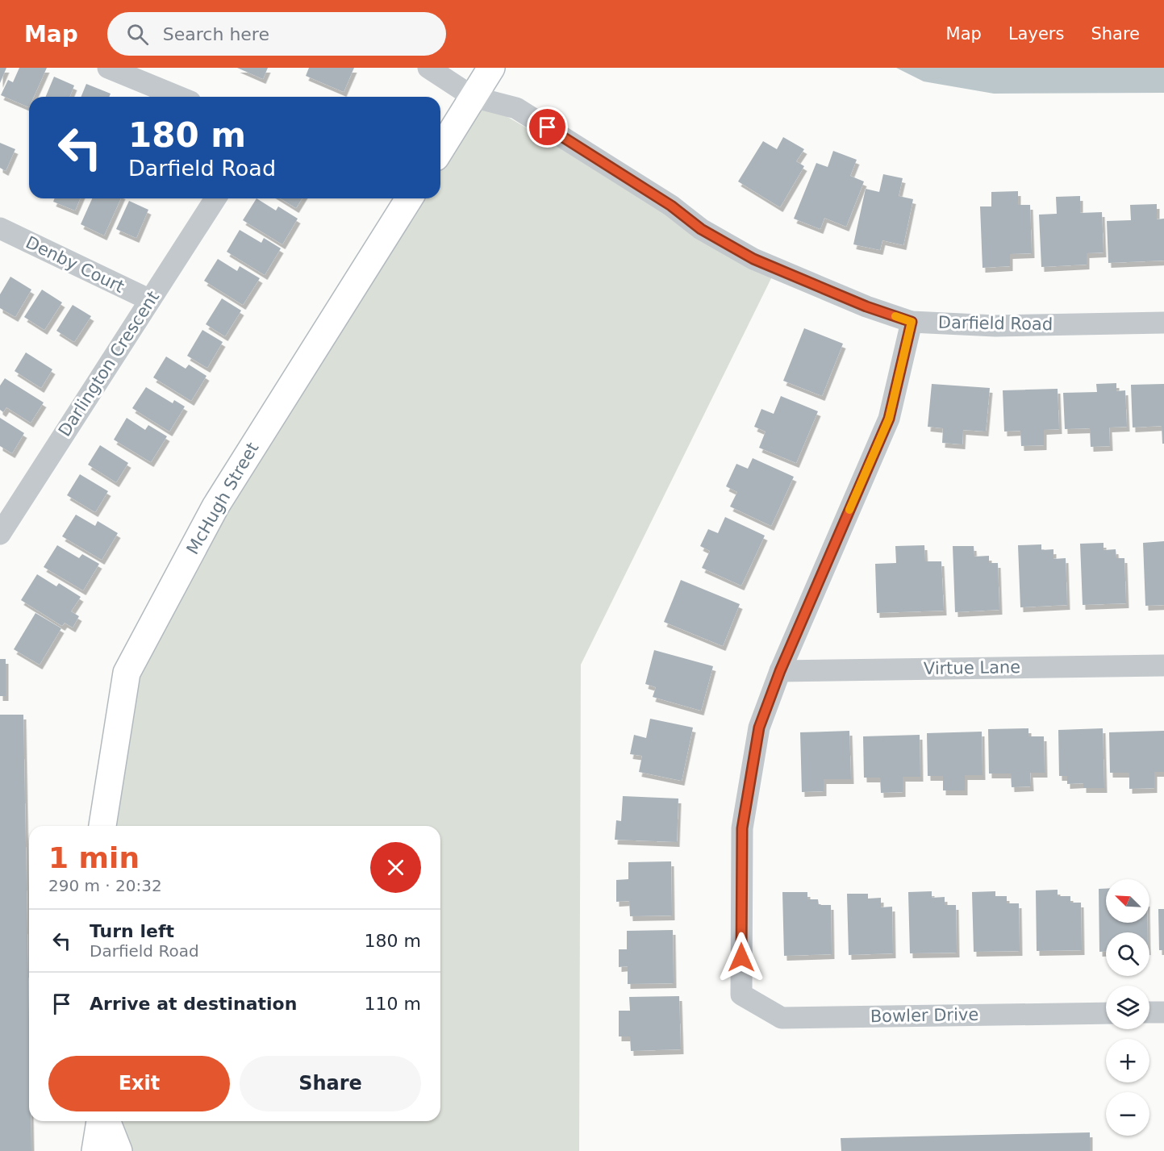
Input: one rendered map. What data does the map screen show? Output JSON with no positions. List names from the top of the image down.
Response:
{
  "streets": {
    "main road": ["McHugh Street"],
    "street": [
      "Denby Court",
      "Darfield Road",
      "Darlington Crescent",
      "Virtue Lane",
      "Bowler Drive"
    ]
  },
  "crossings": [
    ["Denby Court", "Darlington Crescent"],
    ["Virtue Lane", "Bowler Drive"]
  ],
  "north": "top left",
  "page": {
    "header": "Map",
    "search": "Search here",
    "nav": ["Map", "Layers", "Share"],
    "turn": ["180 m", "Darfield Road"],
    "heading": ["1 min", "290 m · 20:32"],
    "map_buttons": ["+", "−"],
    "list": [
      {
        "name": "Turn left",
        "note": "Darfield Road",
        "value": "180 m"
      },
      {
        "name": "Arrive at destination",
        "value": "110 m"
      }
    ],
    "buttons": ["Exit", "Share"]
  }
}
